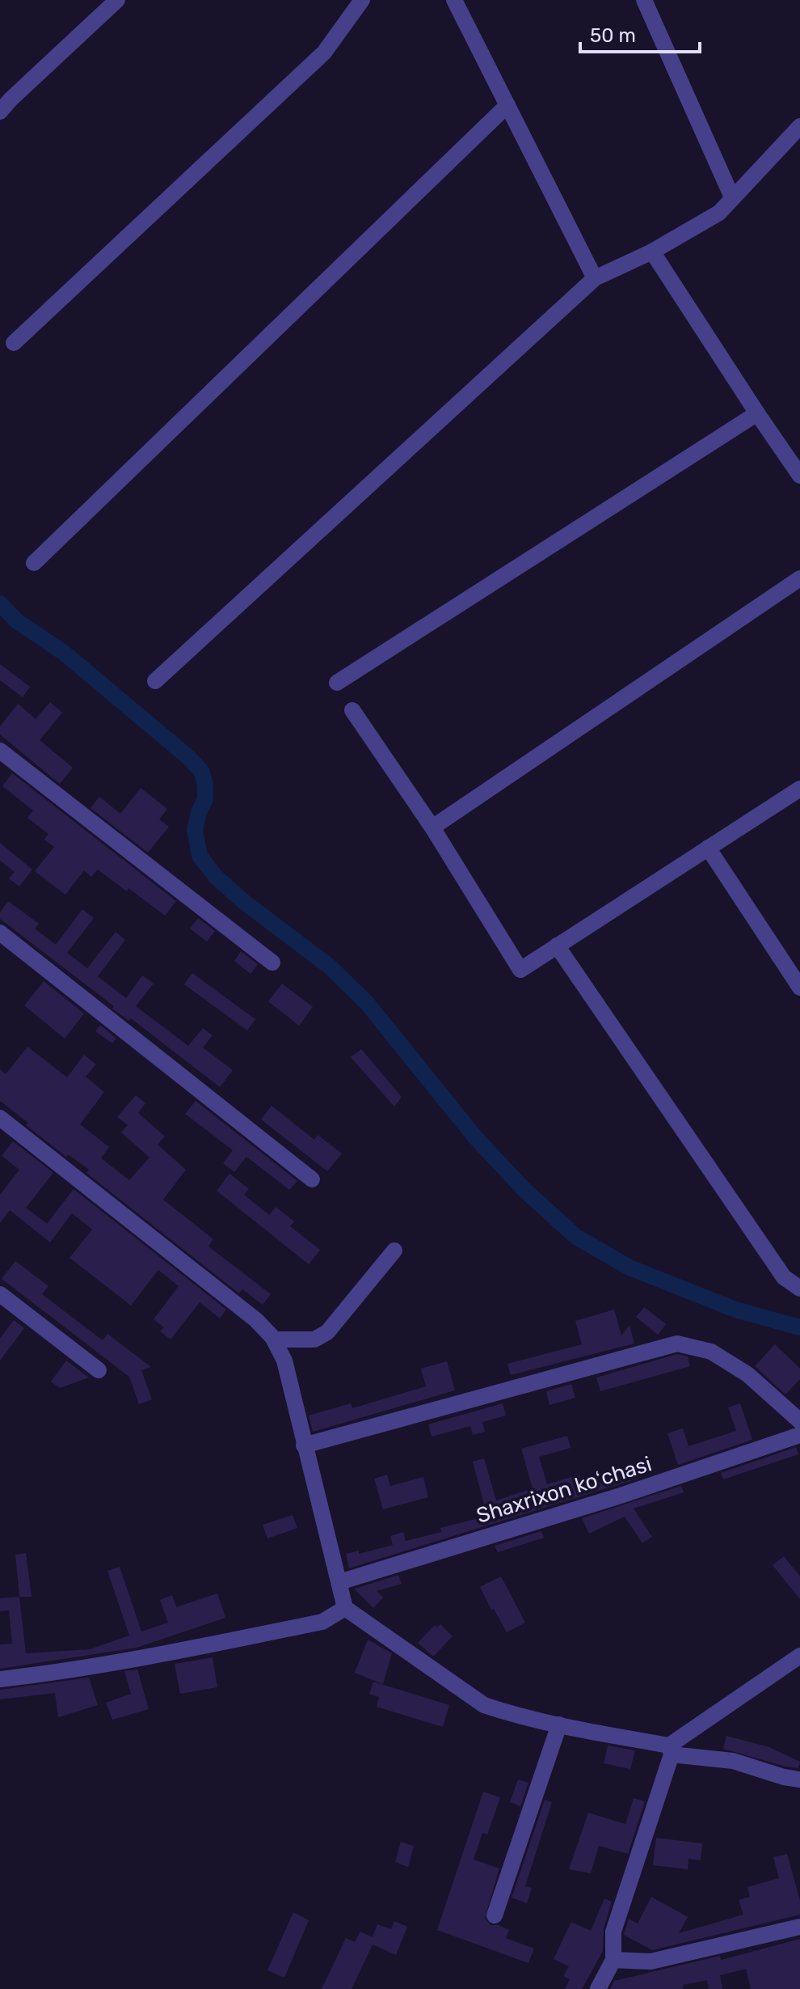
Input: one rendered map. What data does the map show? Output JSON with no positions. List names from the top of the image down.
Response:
{
  "streets": {
    "street": ["Shaxrixon koʻchasi"]
  },
  "scale_bar": "50 m"
}
